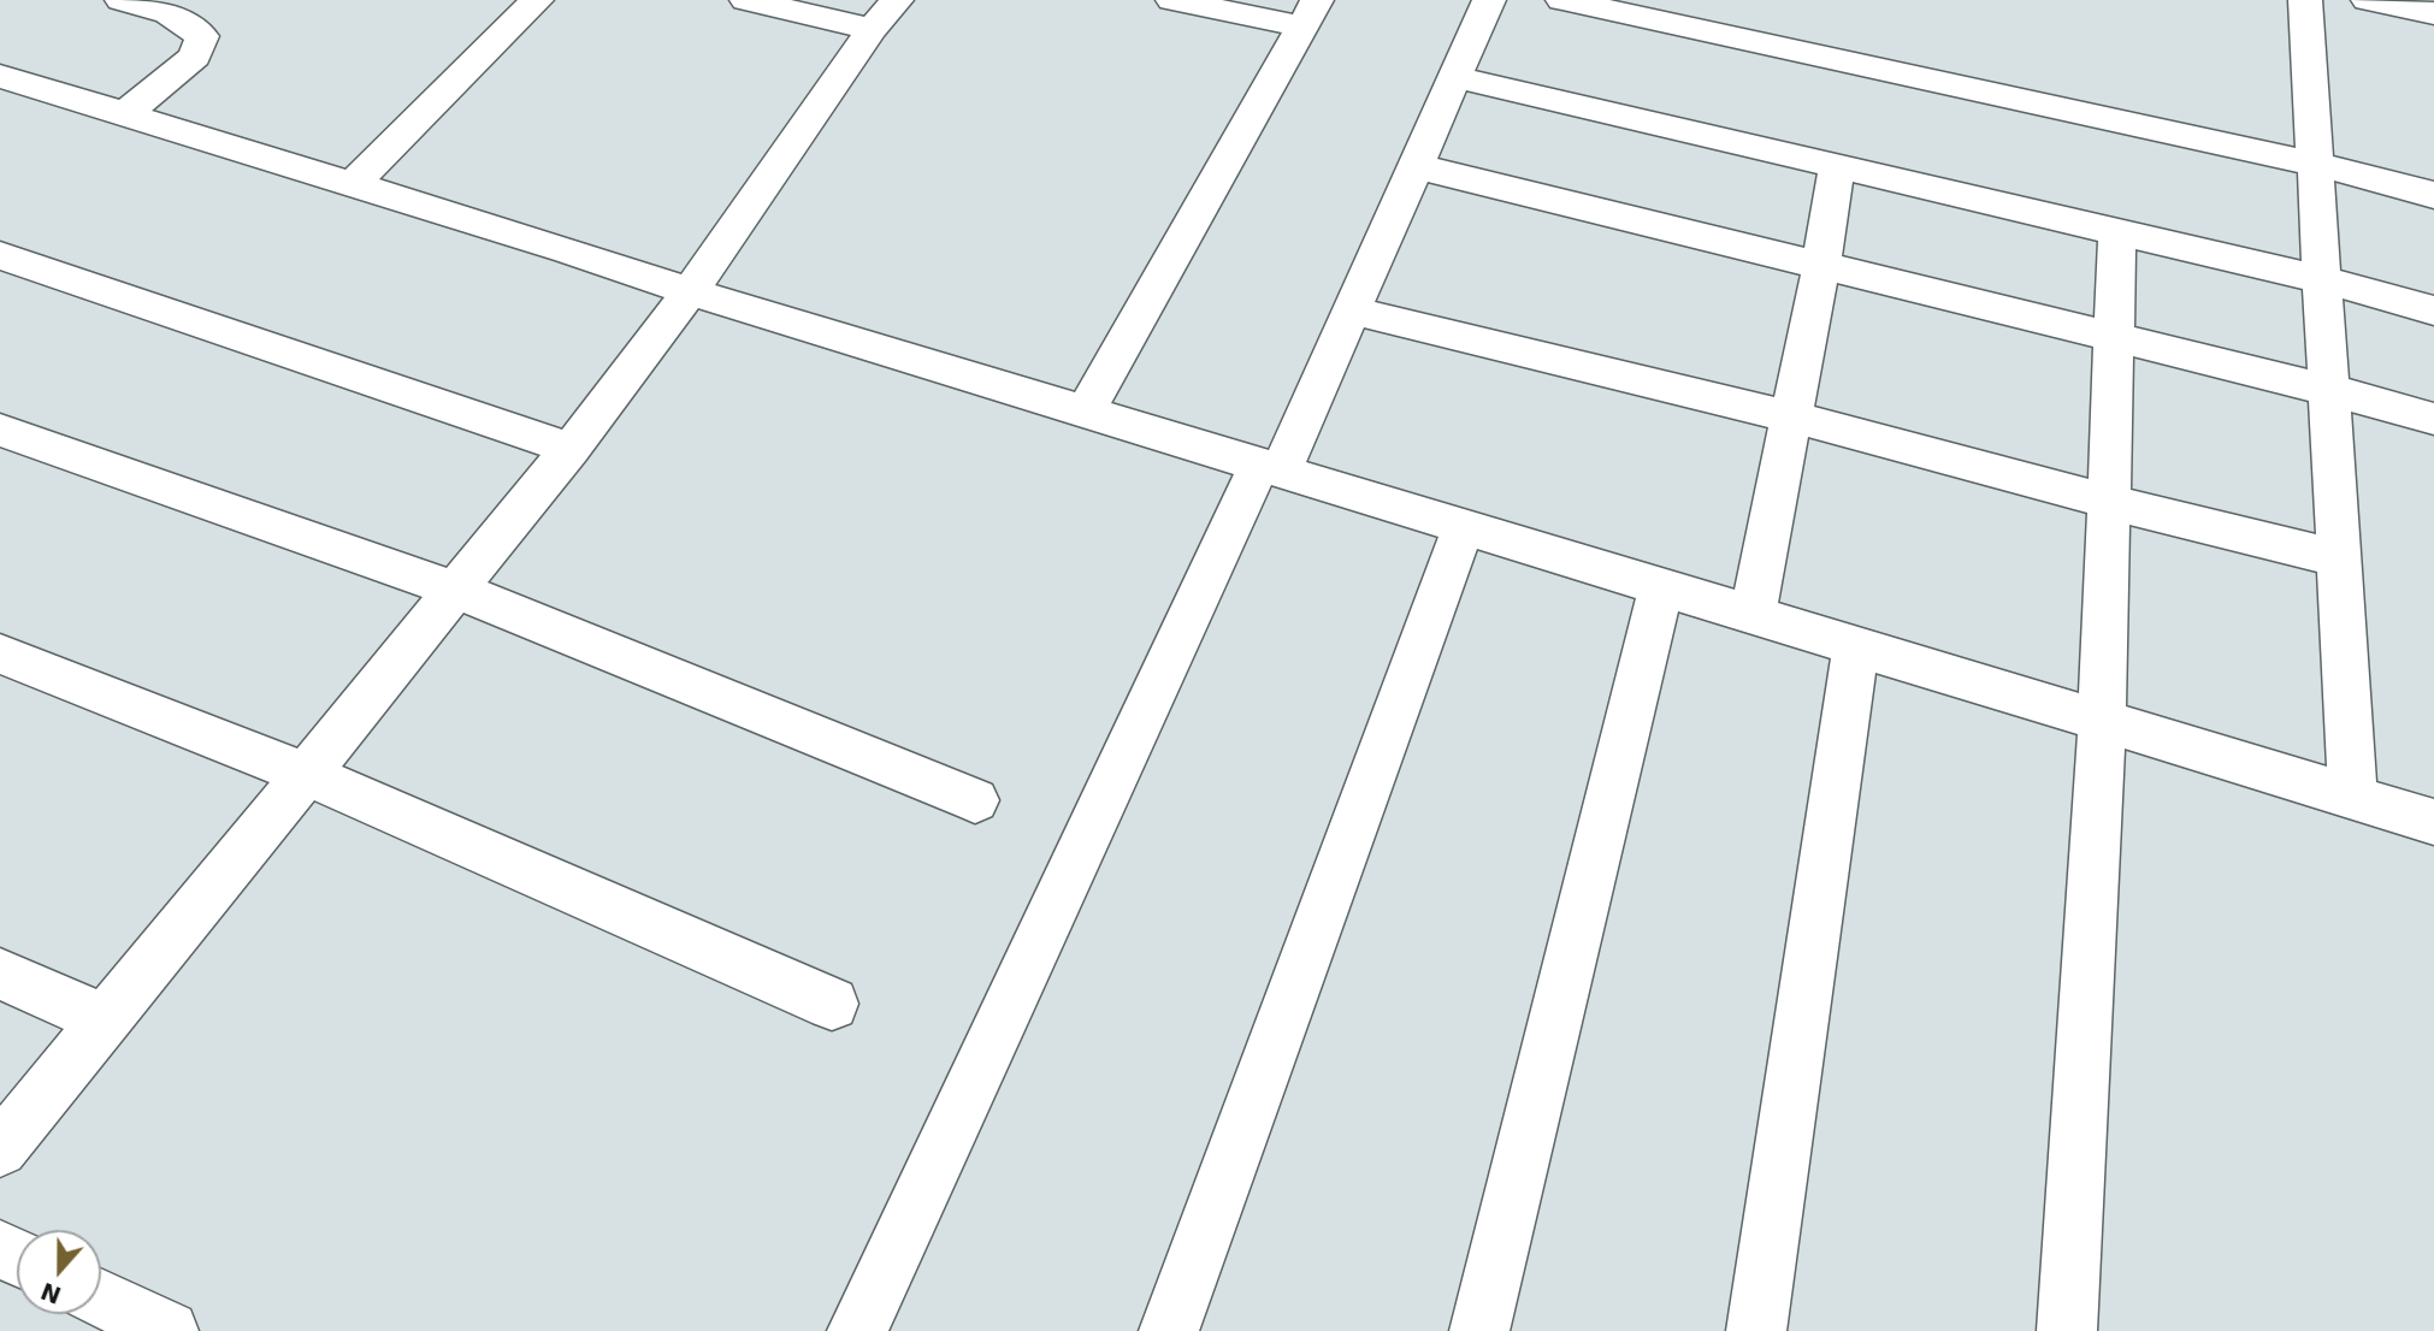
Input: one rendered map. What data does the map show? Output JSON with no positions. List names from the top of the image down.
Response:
{
  "north": "bottom"
}
